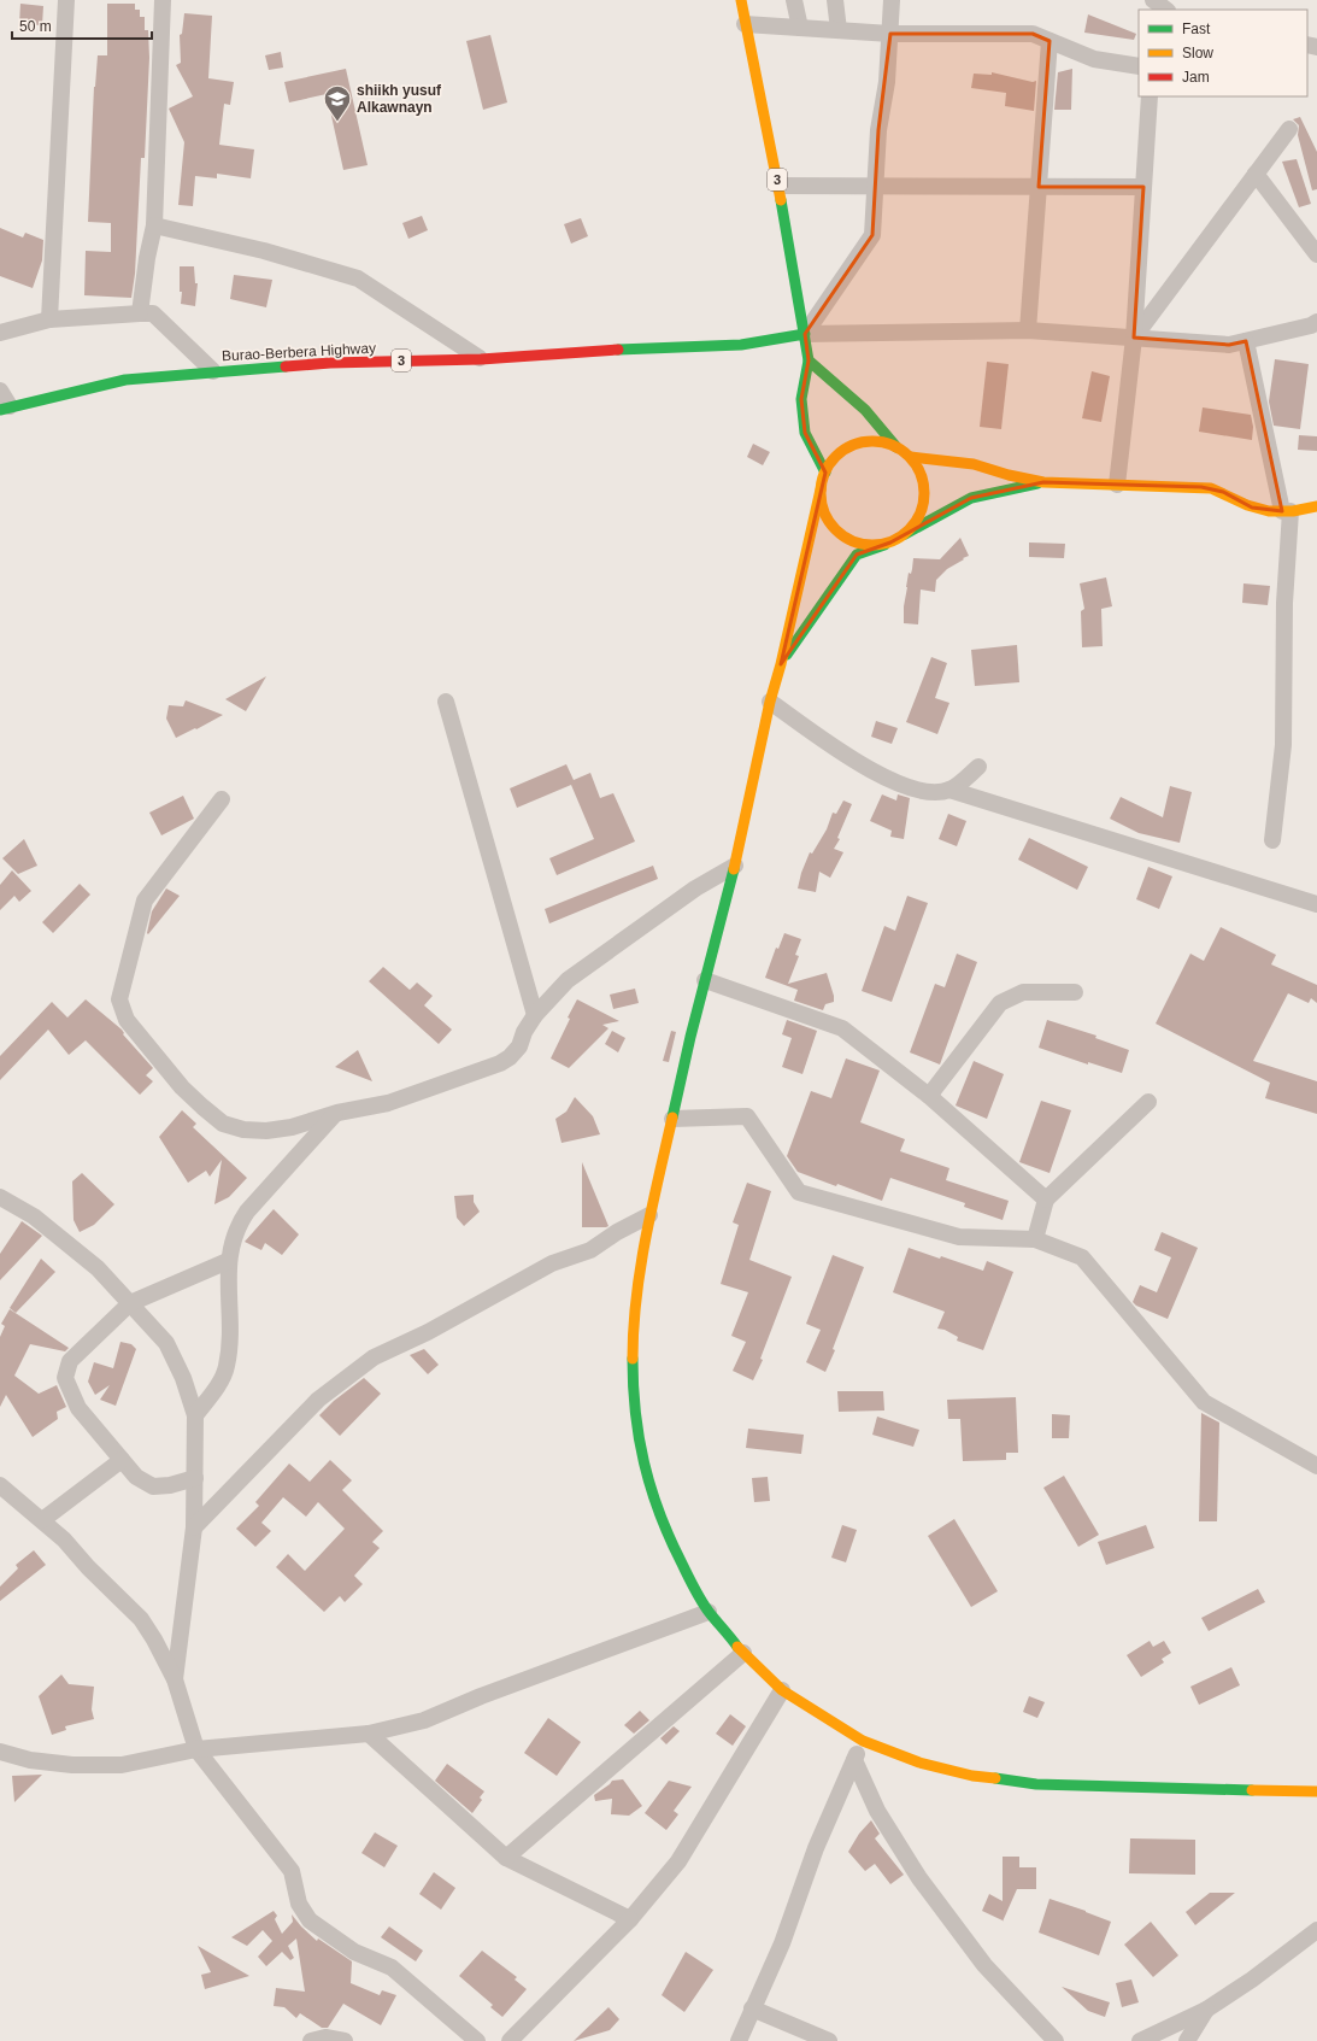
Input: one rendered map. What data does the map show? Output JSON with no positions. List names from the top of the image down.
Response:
{
  "streets": {
    "main road": ["3", "Burao-Berbera Highway"]
  },
  "crossings": [
    ["3", "Burao-Berbera Highway"]
  ],
  "places": {
    "school or university": ["shiikh yusuf Alkawnayn"]
  },
  "legend": ["Fast", "Slow", "Jam"],
  "scale_bar": "50 m"
}
